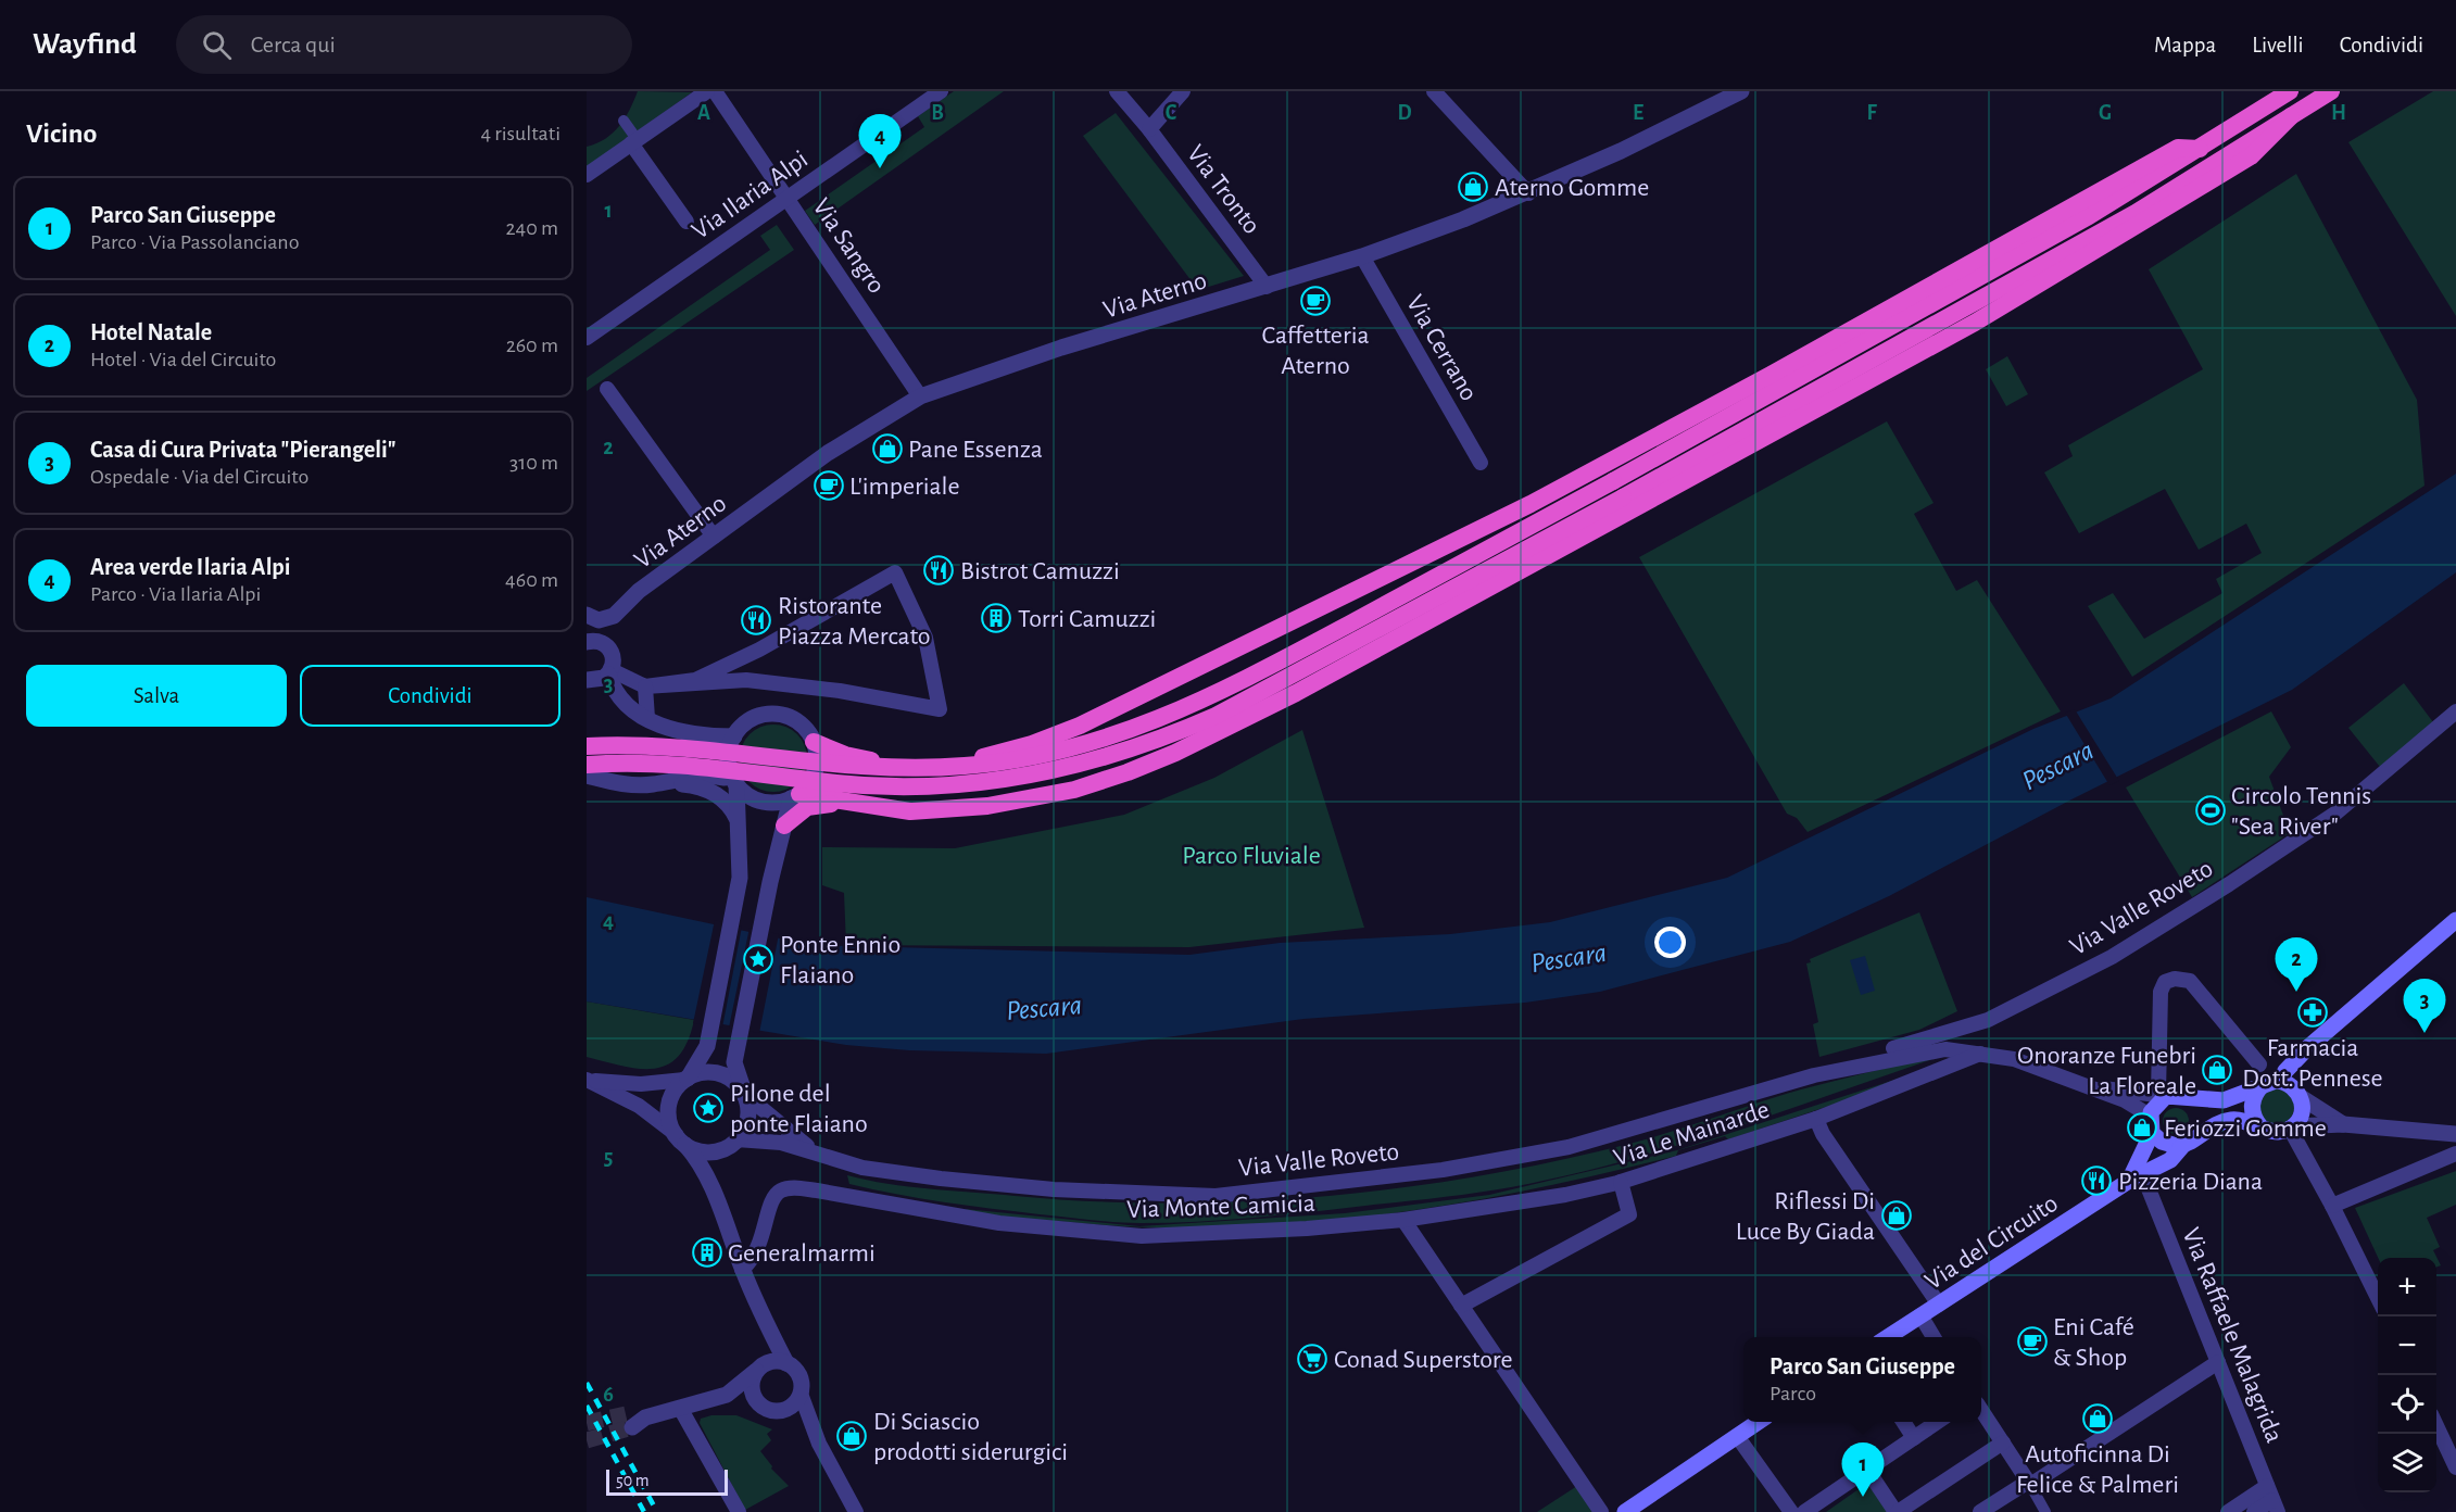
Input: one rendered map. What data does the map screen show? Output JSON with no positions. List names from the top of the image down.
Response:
{
  "streets": {
    "main road": ["Via del Circuito"],
    "street": [
      "Via Tronto",
      "Via Ilaria Alpi",
      "Via Sangro",
      "Via Aterno",
      "Via Cerrano",
      "Via Valle Roveto",
      "Via Le Mainarde",
      "Via Monte Camicia",
      "Via Raffaele Malagrida"
    ]
  },
  "crossings": [
    ["Via Tronto", "Via Aterno"],
    ["Via Ilaria Alpi", "Via Sangro"],
    ["Via Sangro", "Via Aterno"],
    ["Via Aterno", "Via Cerrano"],
    ["Via Valle Roveto", "Via Le Mainarde"],
    ["Via Le Mainarde", "Via Monte Camicia"],
    ["Via del Circuito", "Via Raffaele Malagrida"]
  ],
  "water": ["Pescara"],
  "parks": ["Parco Fluviale"],
  "places": {
    "shop": [
      "Aterno Gomme",
      "Pane Essenza",
      "Onoranze Funebri La Floreale",
      "Feriozzi Gomme",
      "Riflessi Di Luce By Giada",
      "Autoficinna Di Felice & Palmeri",
      "Di Sciascio prodotti siderurgici"
    ],
    "cafe": ["Caffetteria Aterno", "L'imperiale", "Eni Café & Shop"],
    "restaurant": ["Bistrot Camuzzi", "Ristorante Piazza Mercato", "Pizzeria Diana"],
    "building": ["Torri Camuzzi", "Generalmarmi"],
    "sports": ["Circolo Tennis \"Sea River\""],
    "place": ["Ponte Ennio Flaiano", "Pilone del ponte Flaiano"],
    "pharmacy": ["Farmacia Dott. Pennese"],
    "supermarket": ["Conad Superstore"]
  },
  "scale_bar": "50 m",
  "page": {
    "header": "Wayfind",
    "search": "Cerca qui",
    "nav": ["Mappa", "Livelli", "Condividi"],
    "heading": ["Vicino", "4 risultati"],
    "pins": [
      "4",
      "2",
      "3",
      "1"
    ],
    "list": [
      {
        "mark": "1",
        "name": "Parco San Giuseppe",
        "note": "Parco · Via Passolanciano",
        "value": "240 m"
      },
      {
        "mark": "2",
        "name": "Hotel Natale",
        "note": "Hotel · Via del Circuito",
        "value": "260 m"
      },
      {
        "mark": "3",
        "name": "Casa di Cura Privata \"Pierangeli\"",
        "note": "Ospedale · Via del Circuito",
        "value": "310 m"
      },
      {
        "mark": "4",
        "name": "Area verde Ilaria Alpi",
        "note": "Parco · Via Ilaria Alpi",
        "value": "460 m"
      }
    ],
    "buttons": ["Salva", "Condividi"],
    "map_buttons": ["+", "−"],
    "popup": ["Parco San Giuseppe", "Parco"],
    "scale": "50 m"
  },
  "grid": {
    "columns": [
      "A",
      "B",
      "C",
      "D",
      "E",
      "F",
      "G",
      "H"
    ],
    "rows": [
      "1",
      "2",
      "3",
      "4",
      "5",
      "6"
    ]
  }
}
